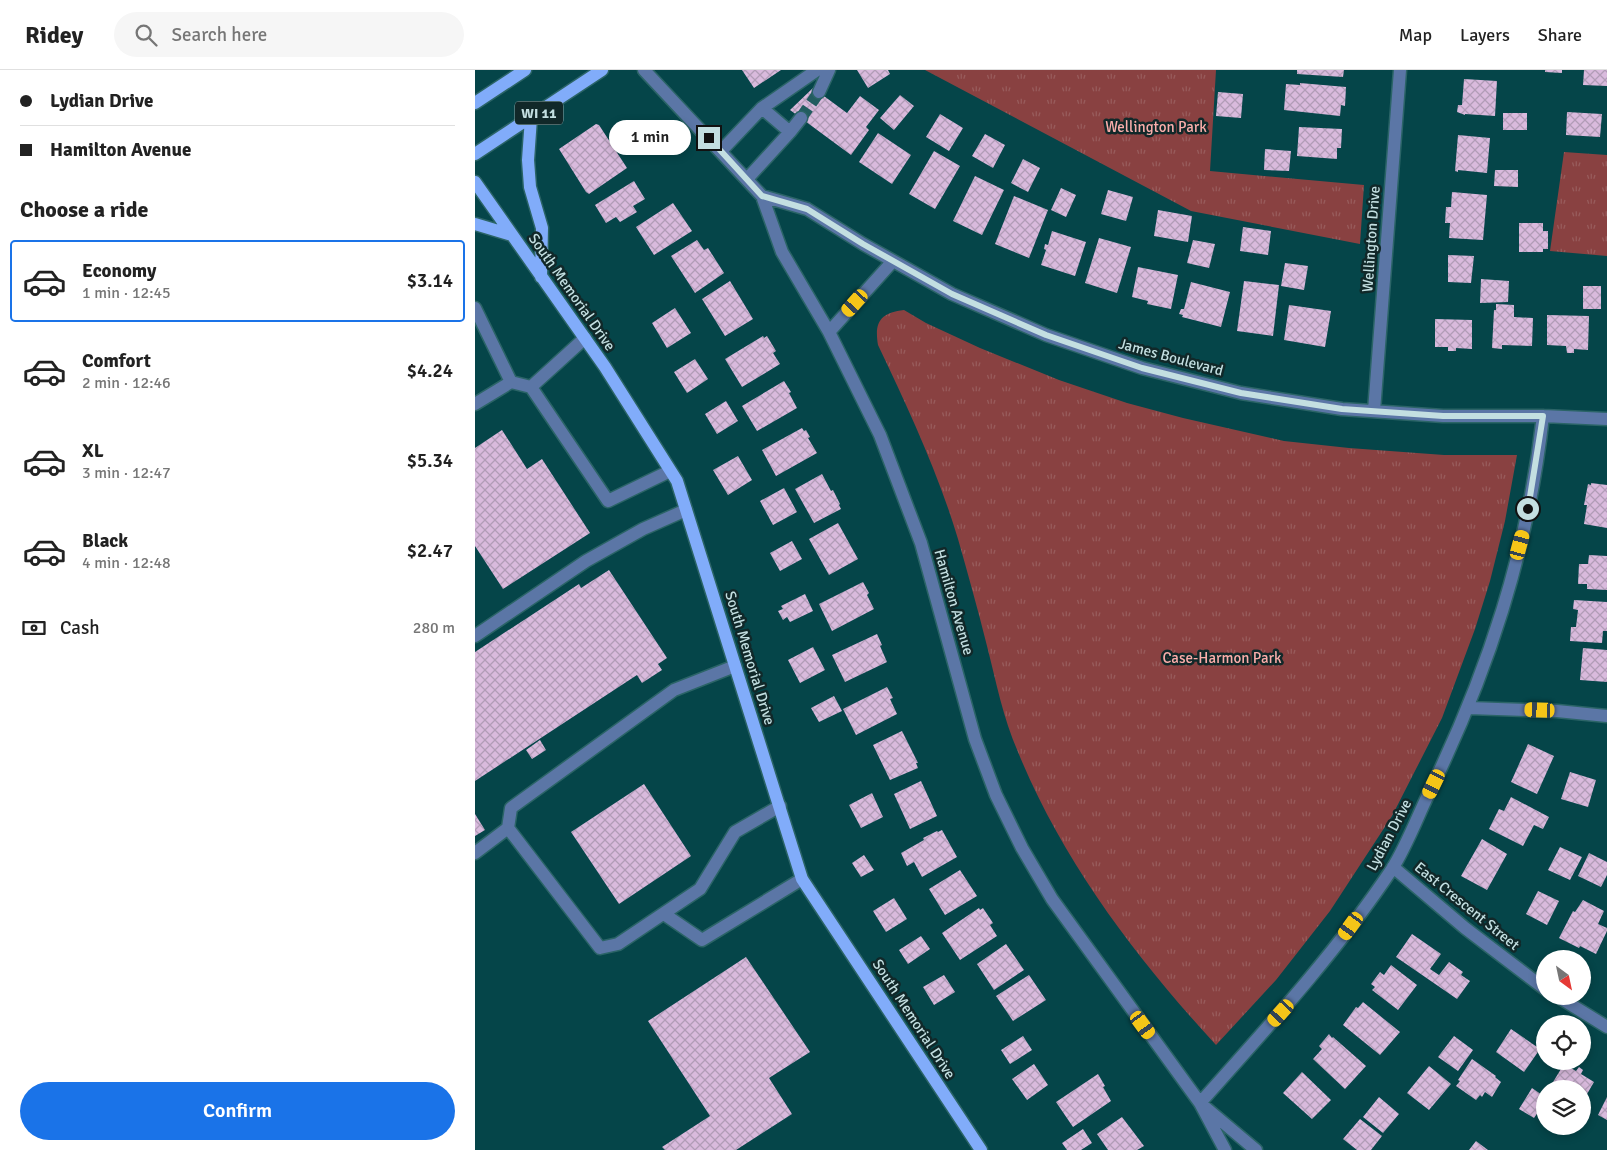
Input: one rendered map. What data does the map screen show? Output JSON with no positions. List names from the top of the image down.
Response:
{
  "streets": {
    "main road": ["WI 11", "South Memorial Drive"],
    "street": [
      "Wellington Drive",
      "James Boulevard",
      "Hamilton Avenue",
      "Lydian Drive",
      "East Crescent Street"
    ]
  },
  "crossings": [
    ["Wellington Drive", "James Boulevard"],
    ["James Boulevard", "Hamilton Avenue"],
    ["James Boulevard", "Lydian Drive"],
    ["Hamilton Avenue", "Lydian Drive"],
    ["Lydian Drive", "East Crescent Street"]
  ],
  "parks": ["Wellington Park", "Case-Harmon Park"],
  "north": "bottom right",
  "page": {
    "header": "Ridey",
    "search": "Search here",
    "nav": ["Map", "Layers", "Share"],
    "banner": ["Lydian Drive", "Hamilton Avenue"],
    "bubble": "1 min",
    "heading": "Choose a ride",
    "list": [
      {
        "name": "Economy",
        "note": "1 min · 12:45",
        "value": "$3.14"
      },
      {
        "name": "Comfort",
        "note": "2 min · 12:46",
        "value": "$4.24"
      },
      {
        "name": "XL",
        "note": "3 min · 12:47",
        "value": "$5.34"
      },
      {
        "name": "Black",
        "note": "4 min · 12:48",
        "value": "$2.47"
      }
    ],
    "pay": ["Cash", "280 m"],
    "buttons": "Confirm"
  }
}
